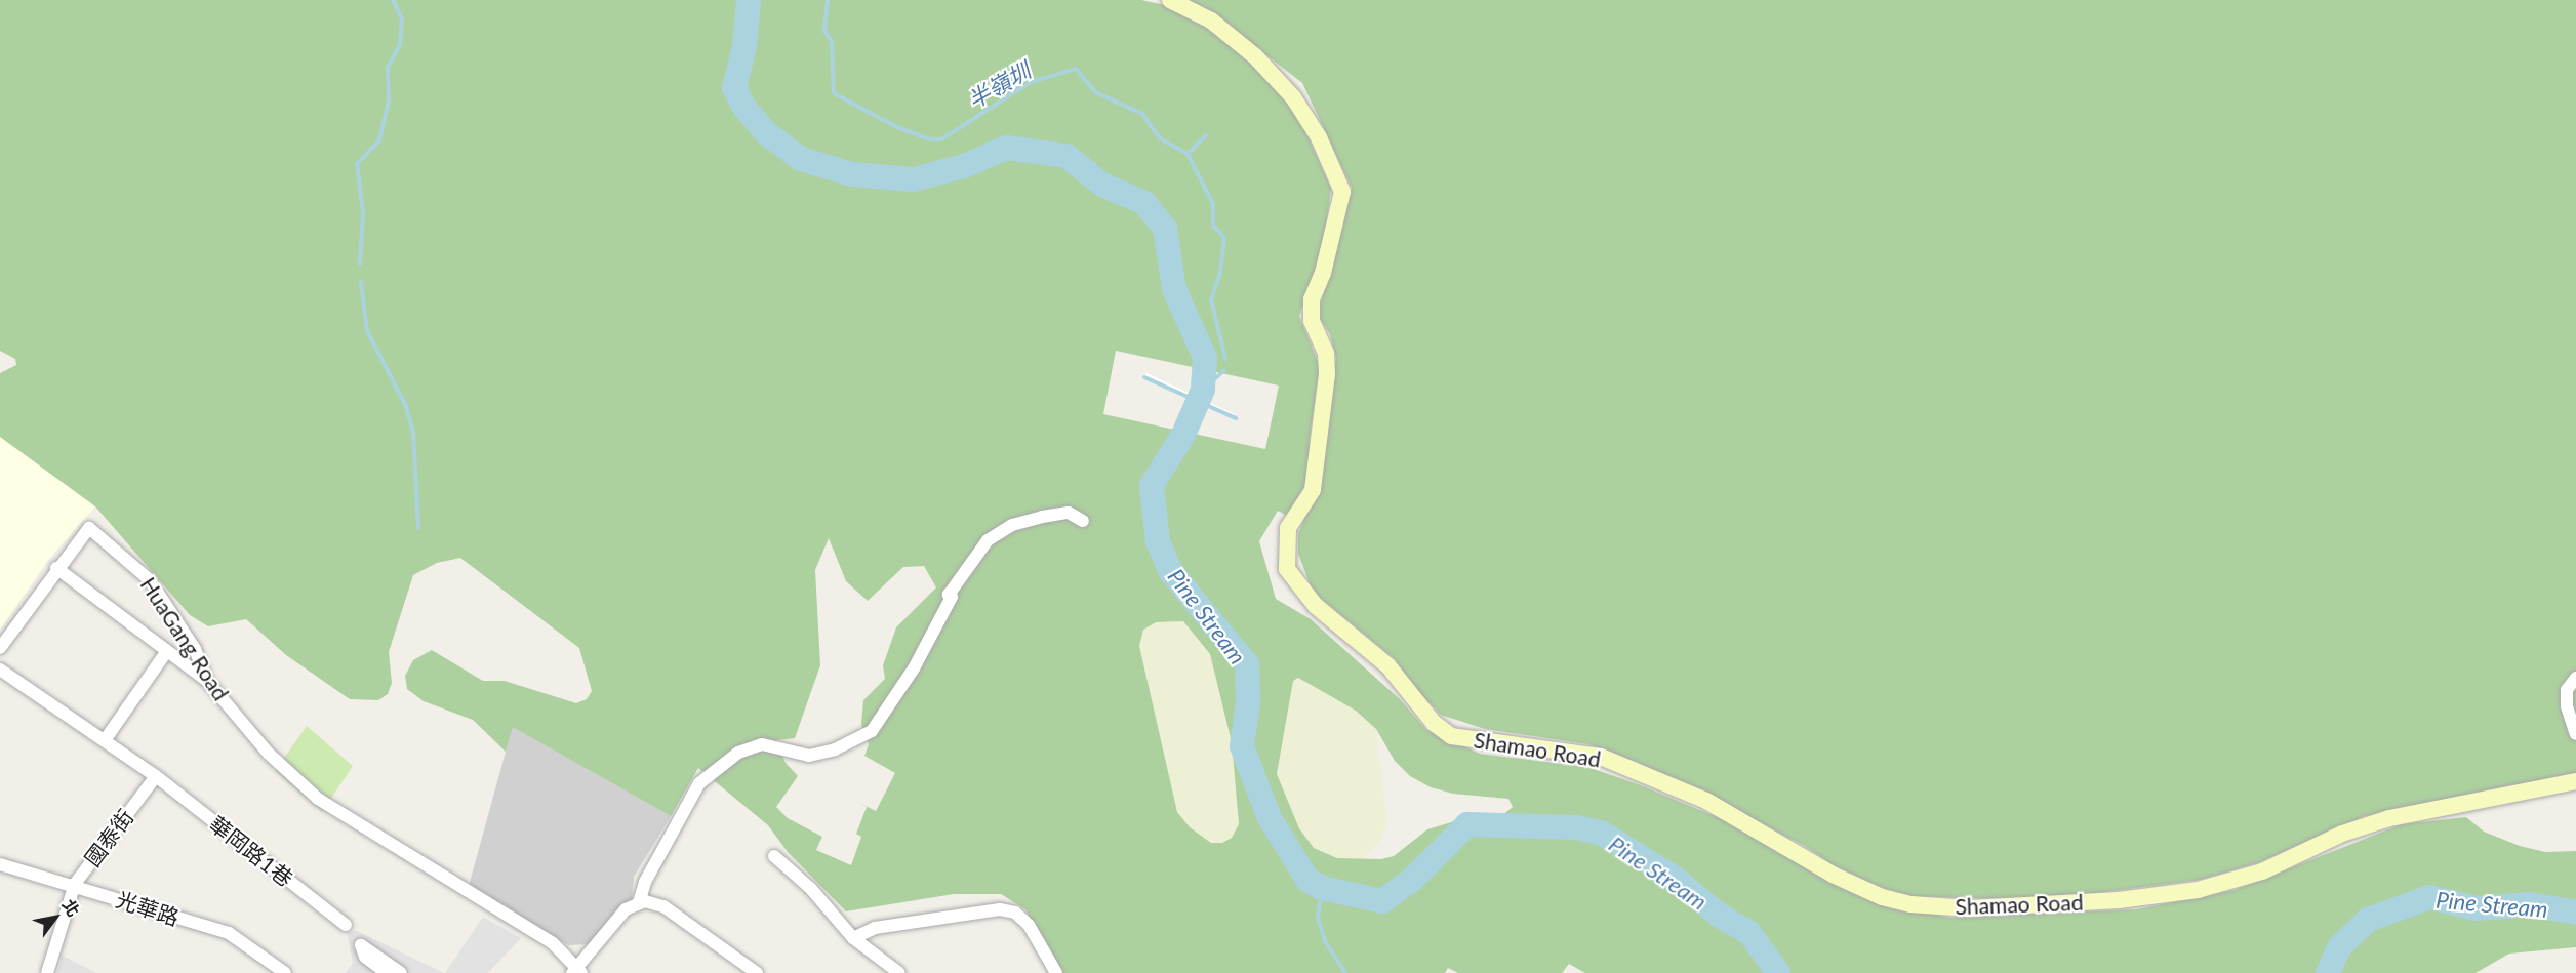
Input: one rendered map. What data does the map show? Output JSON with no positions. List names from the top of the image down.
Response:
{
  "streets": {
    "street": [
      "HuaGang Road",
      "Shamao Road",
      "國泰街",
      "華岡路1巷",
      "光華路"
    ]
  },
  "crossings": [
    ["國泰街", "華岡路1巷"],
    ["國泰街", "光華路"]
  ],
  "water": ["半嶺圳", "Pine Stream"],
  "north": "top right"
}
